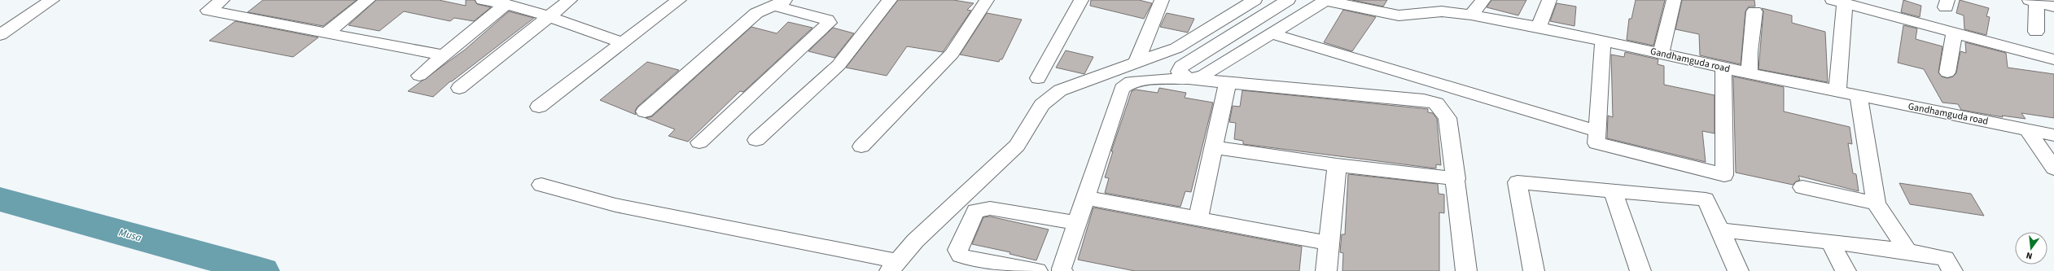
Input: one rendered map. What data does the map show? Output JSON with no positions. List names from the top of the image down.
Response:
{
  "streets": {
    "street": ["Gandhamguda road"]
  },
  "water": ["Musa"],
  "north": "bottom"
}
